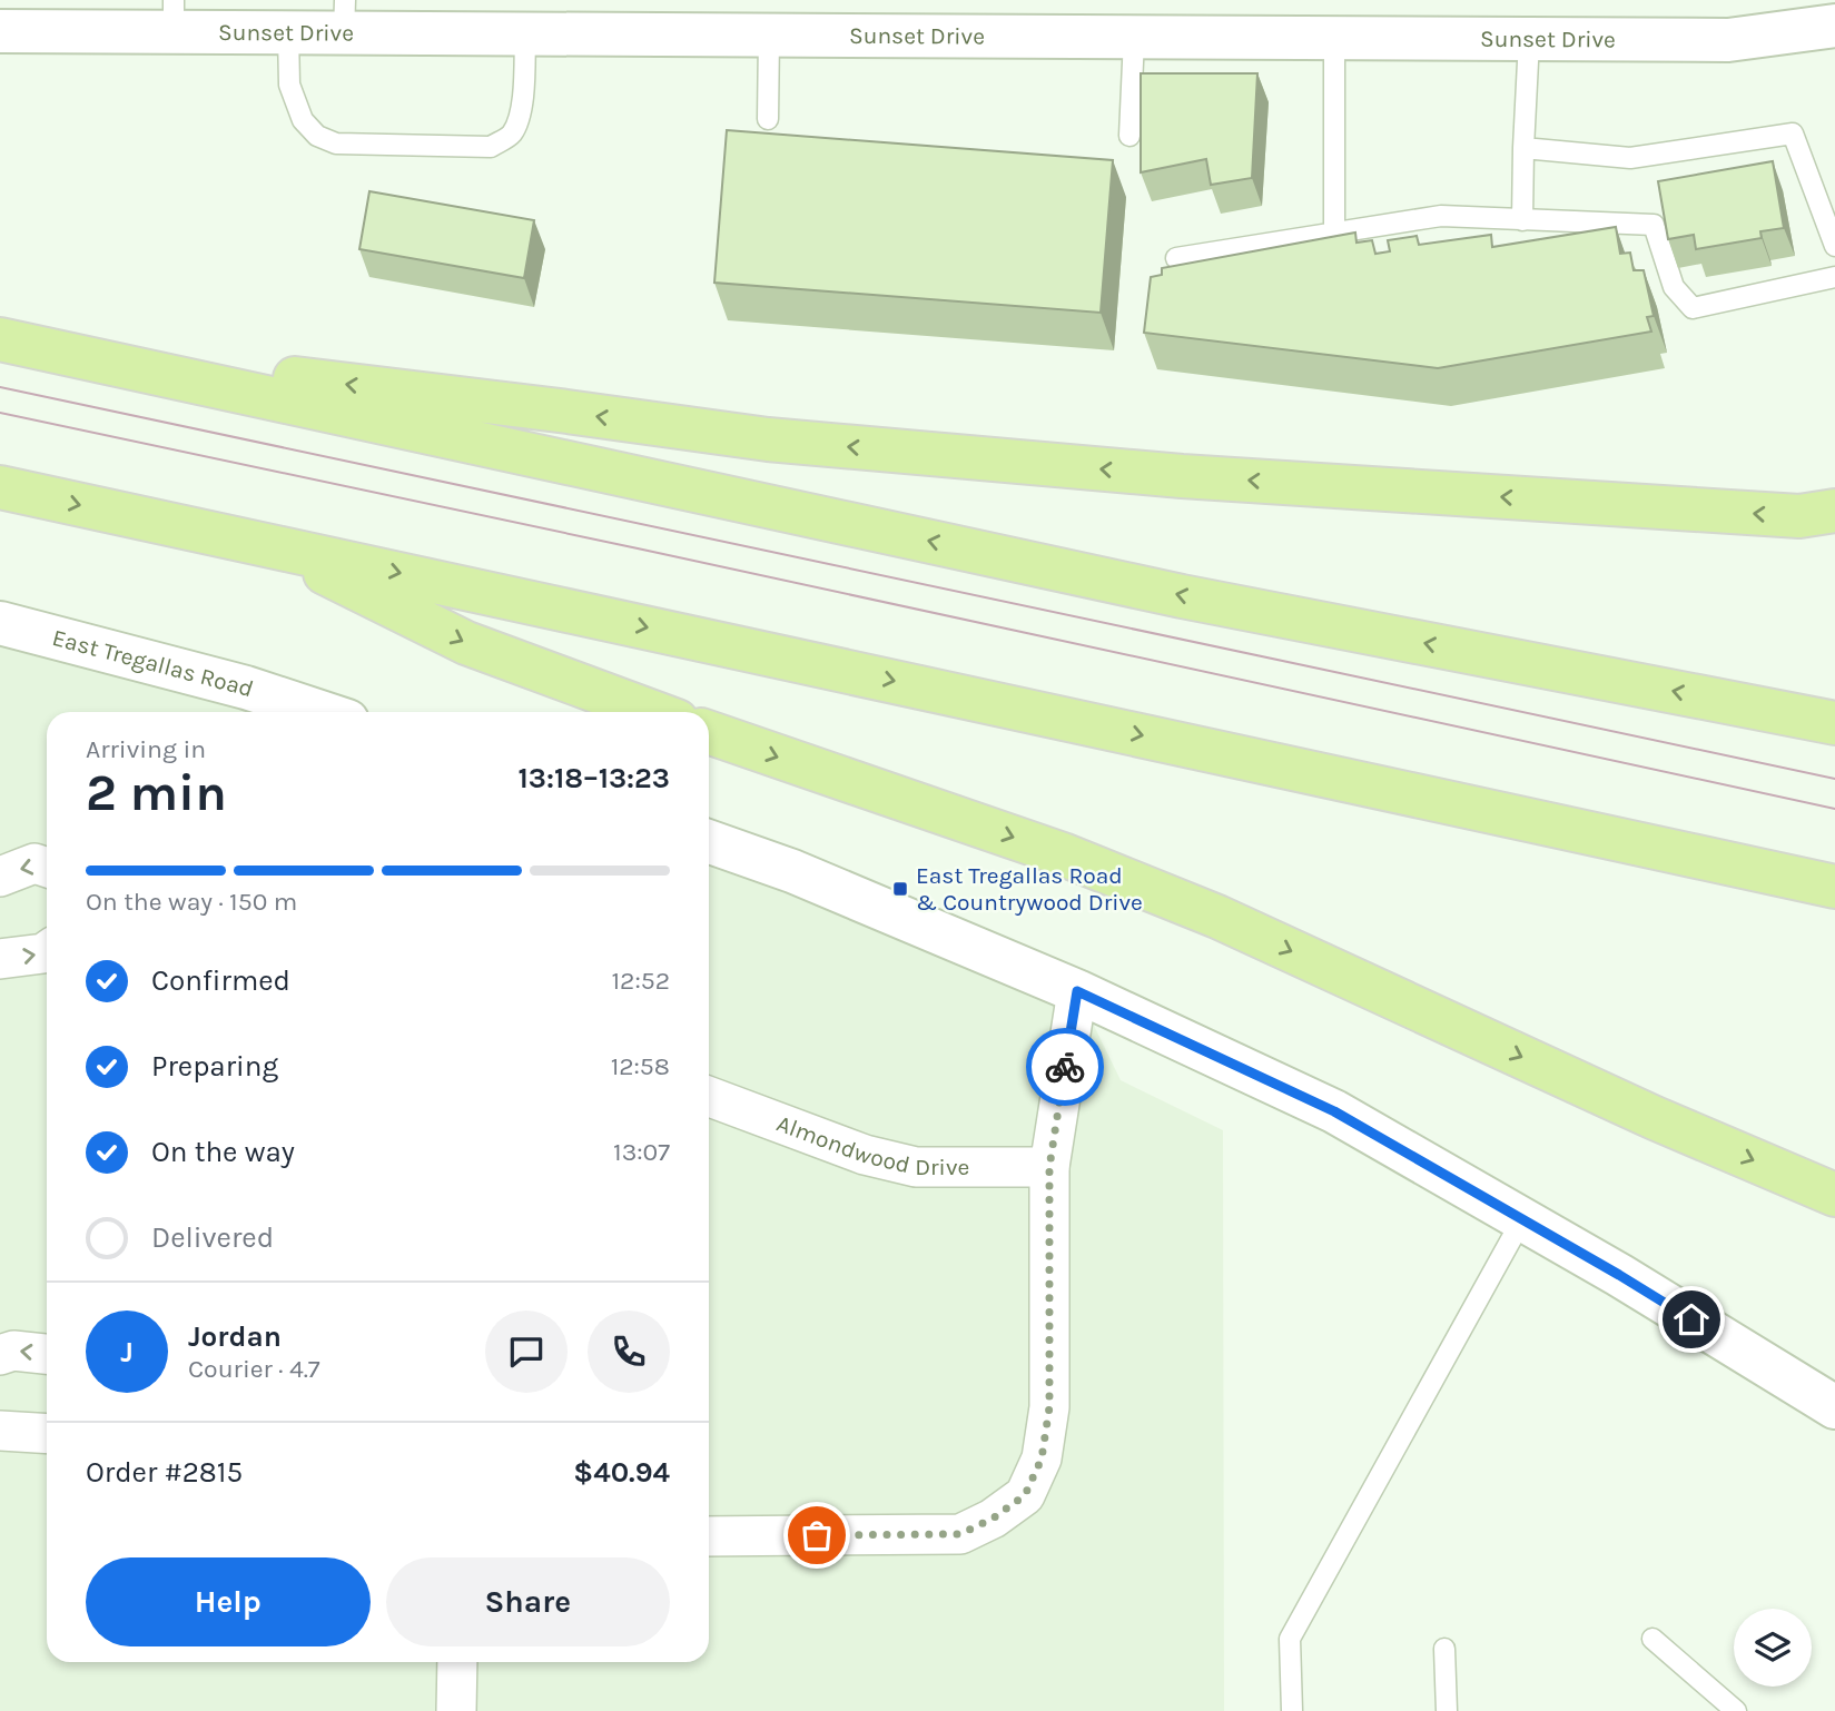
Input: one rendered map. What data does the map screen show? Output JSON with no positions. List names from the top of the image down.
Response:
{
  "streets": {
    "street": ["Sunset Drive", "East Tregallas Road", "Almondwood Drive"]
  },
  "places": {
    "transit": ["East Tregallas Road & Countrywood Drive"]
  },
  "page": {
    "heading": ["2 min", "Arriving in", "13:18–13:23"],
    "panel": [
      "Jordan",
      "Courier · 4.7",
      "Order #2815",
      "$40.94"
    ],
    "bar": "On the way · 150 m",
    "list": [
      ["Confirmed", "12:52"],
      ["Preparing", "12:58"],
      ["On the way", "13:07"],
      "Delivered"
    ],
    "round": "J",
    "buttons": ["Help", "Share"]
  }
}
